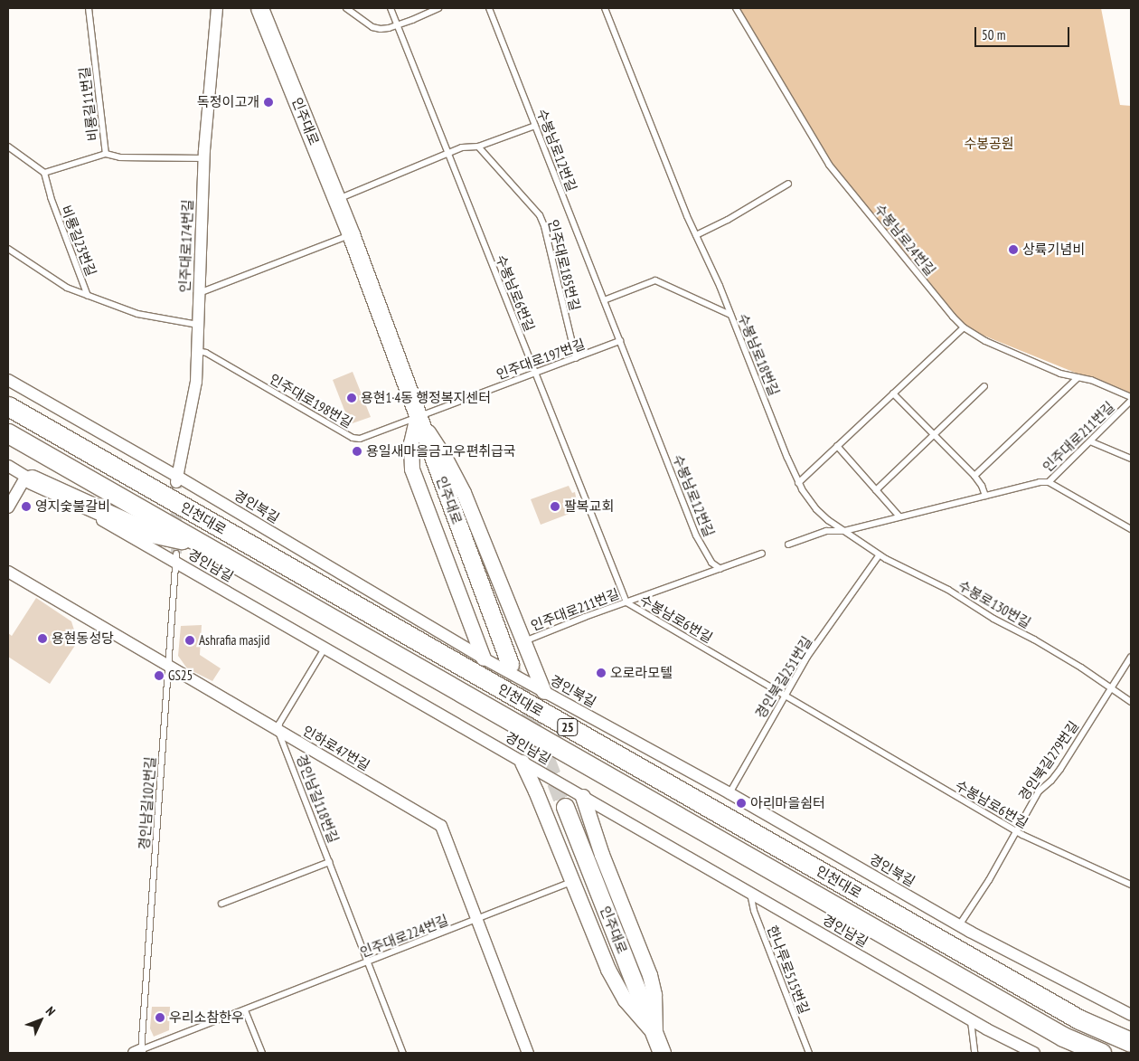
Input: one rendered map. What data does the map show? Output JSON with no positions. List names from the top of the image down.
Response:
{
  "streets": {
    "highway": ["인천대로", "25"],
    "main road": ["인주대로"],
    "street": [
      "인주대로174번길",
      "경인북길",
      "경인남길",
      "인하로47번길"
    ],
    "lane": [
      "비룡길11번길",
      "수봉남로12번길",
      "수봉남로24번길",
      "비룡길23번길",
      "인주대로185번길",
      "수봉남로6번길",
      "수봉남로18번길",
      "인주대로197번길",
      "인주대로198번길",
      "인주대로211번길",
      "수봉로130번길",
      "경인북길251번길",
      "경인북길279번길",
      "경인남길118번길",
      "경인남길102번길",
      "인주대로224번길",
      "한나루로515번길"
    ]
  },
  "crossings": [
    ["비룡길11번길", "인주대로174번길"],
    ["인주대로", "인주대로197번길"],
    ["인주대로", "인주대로198번길"],
    ["수봉남로12번길", "인주대로197번길"],
    ["수봉남로12번길", "인주대로211번길"],
    ["인주대로174번길", "인주대로198번길"],
    ["인주대로174번길", "경인북길"],
    ["인주대로185번길", "인주대로197번길"],
    ["수봉남로6번길", "인주대로197번길"],
    ["수봉남로6번길", "인주대로211번길"],
    ["수봉남로6번길", "경인북길251번길"],
    ["수봉남로6번길", "경인북길279번길"],
    ["수봉남로18번길", "인주대로211번길"],
    ["수봉남로18번길", "수봉로130번길"],
    ["인주대로197번길", "인주대로198번길"],
    ["인주대로211번길", "수봉로130번길"],
    ["경인북길", "경인북길251번길"],
    ["경인북길", "경인북길279번길"],
    ["경인남길", "경인남길102번길"],
    ["경인남길", "한나루로515번길"],
    ["수봉로130번길", "경인북길251번길"],
    ["수봉로130번길", "경인북길279번길"],
    ["인하로47번길", "경인남길118번길"],
    ["인하로47번길", "경인남길102번길"],
    ["인하로47번길", "인주대로224번길"],
    ["경인남길118번길", "인주대로224번길"],
    ["경인남길102번길", "인주대로224번길"]
  ],
  "parks": ["수봉공원"],
  "places": [
    "독정이고개",
    "상륙기념비",
    "용현1·4동 행정복지센터",
    "용일새마을금고우편취급국",
    "영지숯불갈비",
    "팔복교회",
    "용현동성당",
    "Ashrafia masjid",
    "오로라모텔",
    "GS25",
    "아리마을쉼터",
    "우리소참한우"
  ],
  "scale_bar": "50 m",
  "north": "top right"
}
